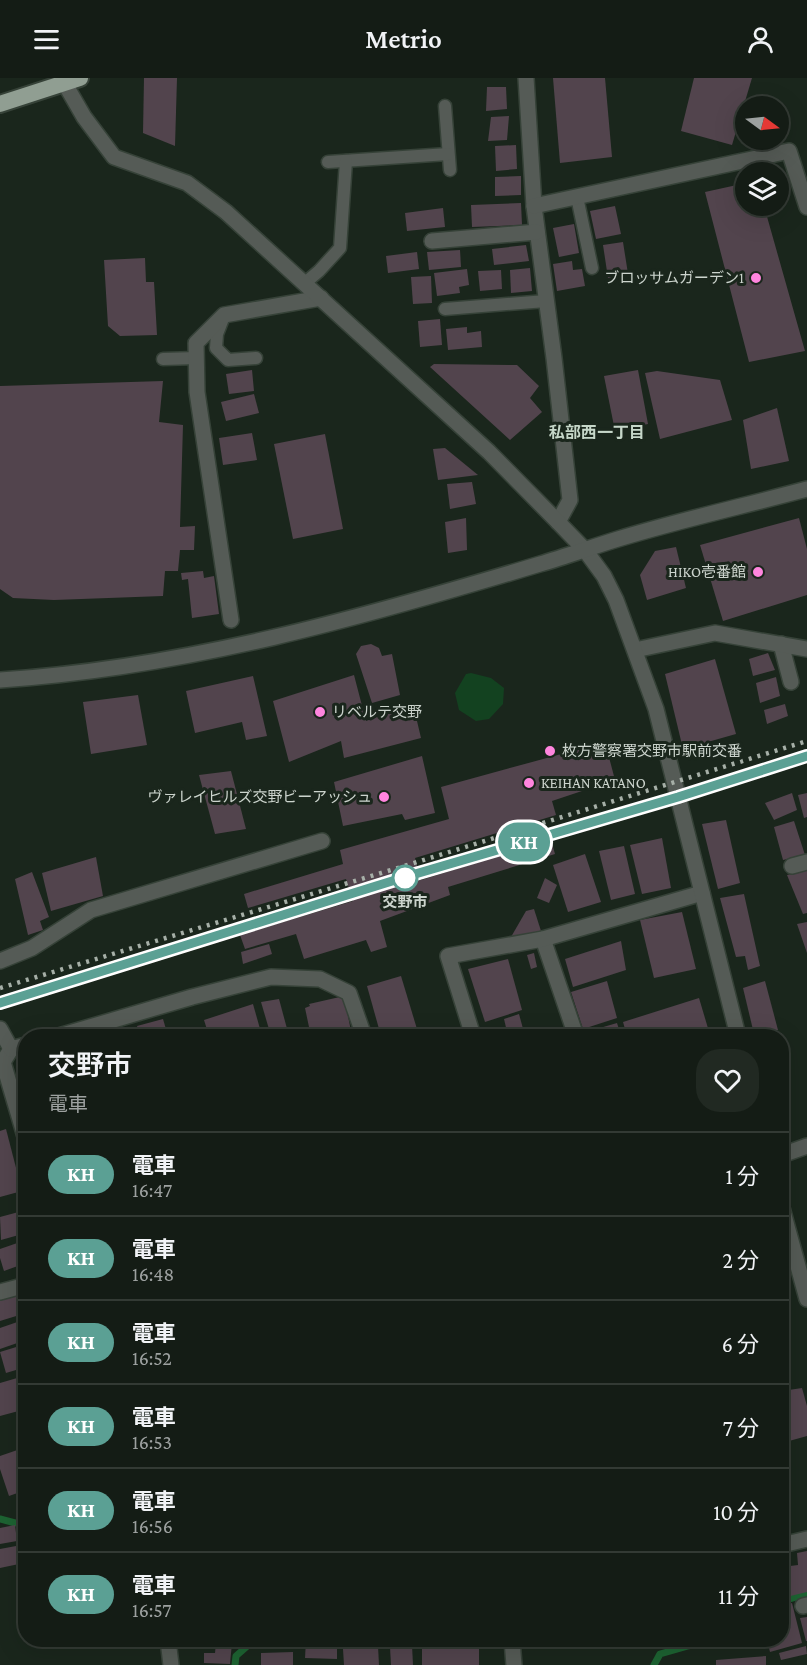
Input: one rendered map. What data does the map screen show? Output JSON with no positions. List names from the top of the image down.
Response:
{
  "districts": ["私部西一丁目"],
  "places": [
    "ブロッサムガーデン1",
    "HIKO壱番館",
    "リベルテ交野",
    "枚方警察署交野市駅前交番",
    "KEIHAN KATANO",
    "ヴァレイヒルズ交野ビーアッシュ",
    "交野市"
  ],
  "north": "right",
  "page": {
    "header": "Metrio",
    "on_map": "KH",
    "heading": ["交野市", "電車"],
    "list": [
      {
        "mark": "KH",
        "name": "電車",
        "note": "16:47",
        "value": "1 分"
      },
      {
        "mark": "KH",
        "name": "電車",
        "note": "16:48",
        "value": "2 分"
      },
      {
        "mark": "KH",
        "name": "電車",
        "note": "16:52",
        "value": "6 分"
      },
      {
        "mark": "KH",
        "name": "電車",
        "note": "16:53",
        "value": "7 分"
      },
      {
        "mark": "KH",
        "name": "電車",
        "note": "16:56",
        "value": "10 分"
      },
      {
        "mark": "KH",
        "name": "電車",
        "note": "16:57",
        "value": "11 分"
      }
    ]
  }
}
